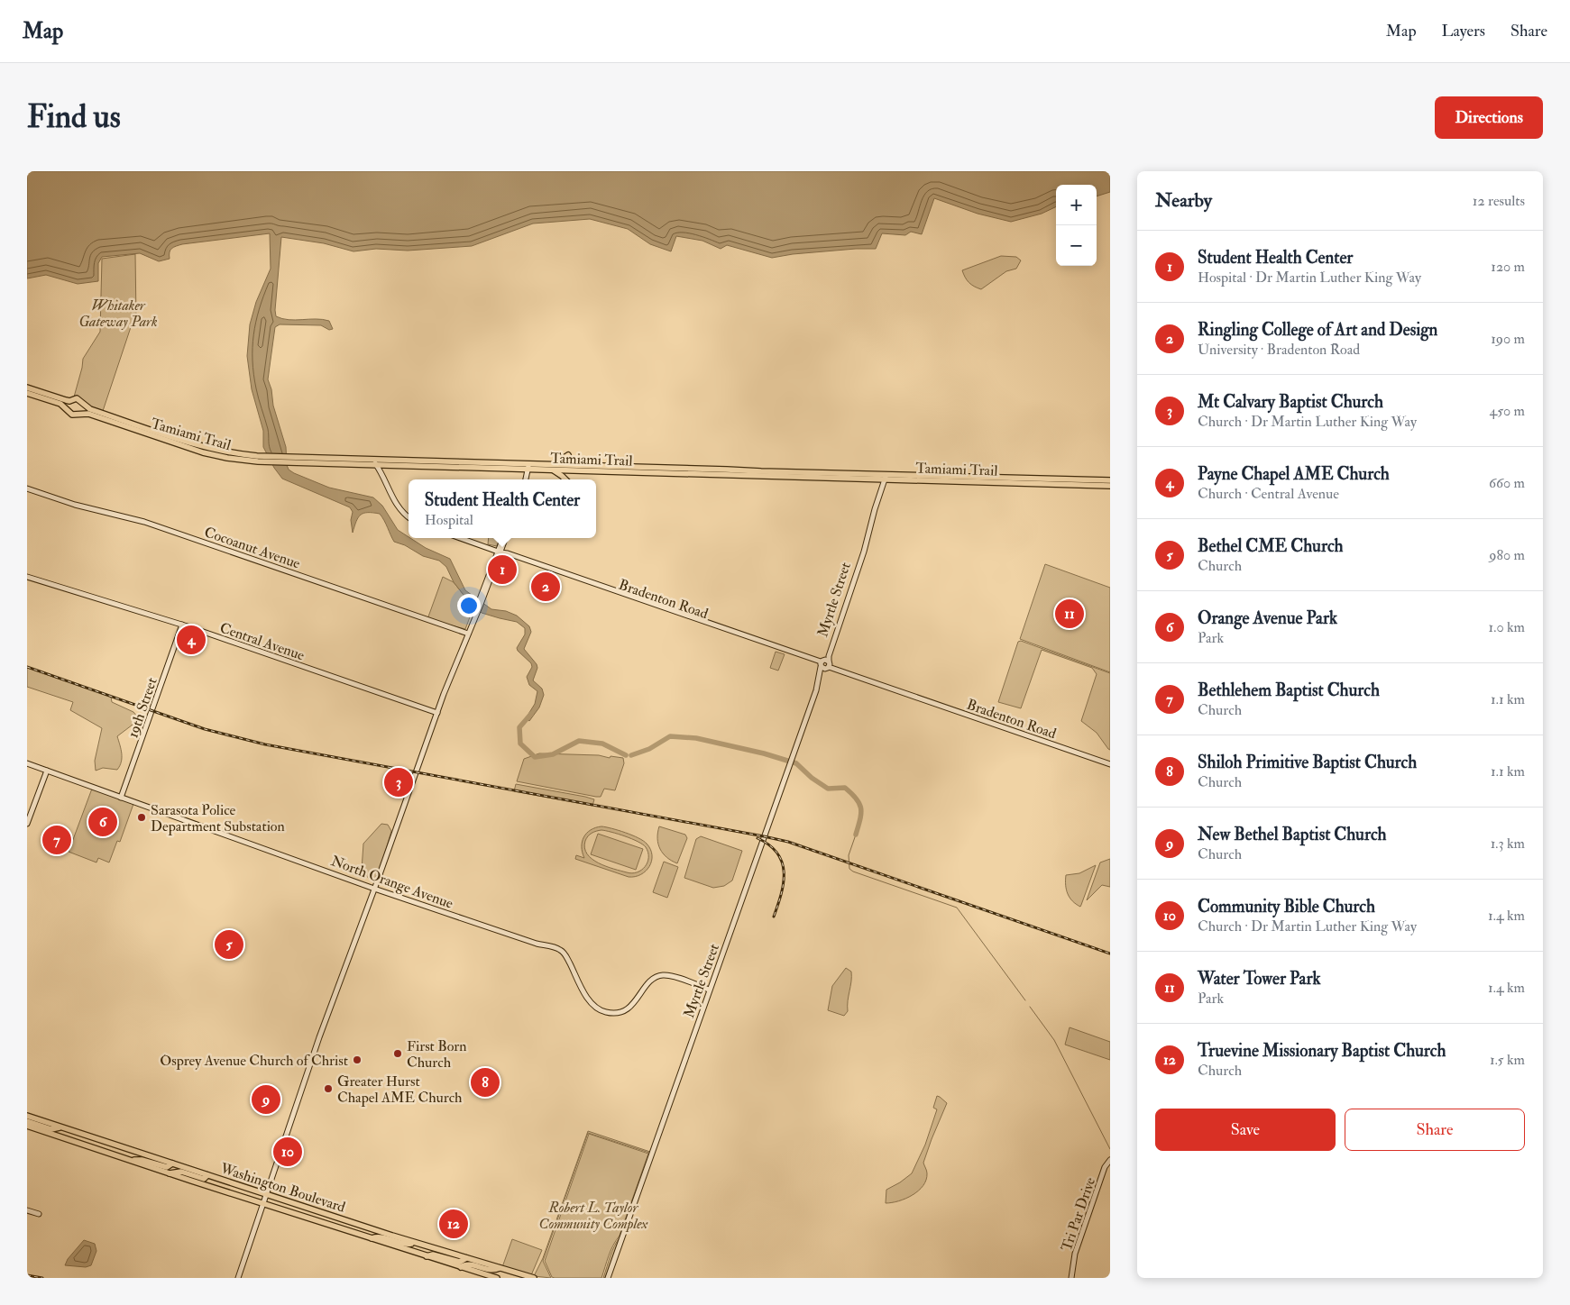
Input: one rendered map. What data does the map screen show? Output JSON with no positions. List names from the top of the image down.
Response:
{
  "streets": {
    "main road": ["Tamiami Trail", "Washington Boulevard"],
    "street": [
      "Cocoanut Avenue",
      "Bradenton Road",
      "Myrtle Street",
      "Central Avenue",
      "19th Street",
      "North Orange Avenue",
      "Tri Par Drive"
    ]
  },
  "crossings": [
    ["Tamiami Trail", "Myrtle Street"],
    ["Bradenton Road", "Myrtle Street"],
    ["Myrtle Street", "North Orange Avenue"],
    ["Central Avenue", "19th Street"],
    ["19th Street", "North Orange Avenue"]
  ],
  "parks": ["Whitaker Gateway Park", "Robert L. Taylor Community Complex"],
  "places": [
    "Sarasota Police Department Substation",
    "First Born Church",
    "Osprey Avenue Church of Christ",
    "Greater Hurst Chapel AME Church"
  ],
  "page": {
    "header": "Map",
    "nav": ["Map", "Layers", "Share"],
    "buttons": [
      "Directions",
      ["Save", "Share"]
    ],
    "title": "Find us",
    "heading": ["Nearby", "12 results"],
    "map_buttons": ["+", "−"],
    "list": [
      {
        "mark": "1",
        "name": "Student Health Center",
        "note": "Hospital · Dr Martin Luther King Way",
        "value": "120 m"
      },
      {
        "mark": "2",
        "name": "Ringling College of Art and Design",
        "note": "University · Bradenton Road",
        "value": "190 m"
      },
      {
        "mark": "3",
        "name": "Mt Calvary Baptist Church",
        "note": "Church · Dr Martin Luther King Way",
        "value": "450 m"
      },
      {
        "mark": "4",
        "name": "Payne Chapel AME Church",
        "note": "Church · Central Avenue",
        "value": "660 m"
      },
      {
        "mark": "5",
        "name": "Bethel CME Church",
        "note": "Church",
        "value": "980 m"
      },
      {
        "mark": "6",
        "name": "Orange Avenue Park",
        "note": "Park",
        "value": "1.0 km"
      },
      {
        "mark": "7",
        "name": "Bethlehem Baptist Church",
        "note": "Church",
        "value": "1.1 km"
      },
      {
        "mark": "8",
        "name": "Shiloh Primitive Baptist Church",
        "note": "Church",
        "value": "1.1 km"
      },
      {
        "mark": "9",
        "name": "New Bethel Baptist Church",
        "note": "Church",
        "value": "1.3 km"
      },
      {
        "mark": "10",
        "name": "Community Bible Church",
        "note": "Church · Dr Martin Luther King Way",
        "value": "1.4 km"
      },
      {
        "mark": "11",
        "name": "Water Tower Park",
        "note": "Park",
        "value": "1.4 km"
      },
      {
        "mark": "12",
        "name": "Truevine Missionary Baptist Church",
        "note": "Church",
        "value": "1.5 km"
      }
    ],
    "popup": ["Student Health Center", "Hospital"],
    "pins": [
      "1",
      "2",
      "11",
      "4",
      "3",
      "6",
      "7",
      "5",
      "8",
      "9",
      "10",
      "12"
    ]
  }
}
